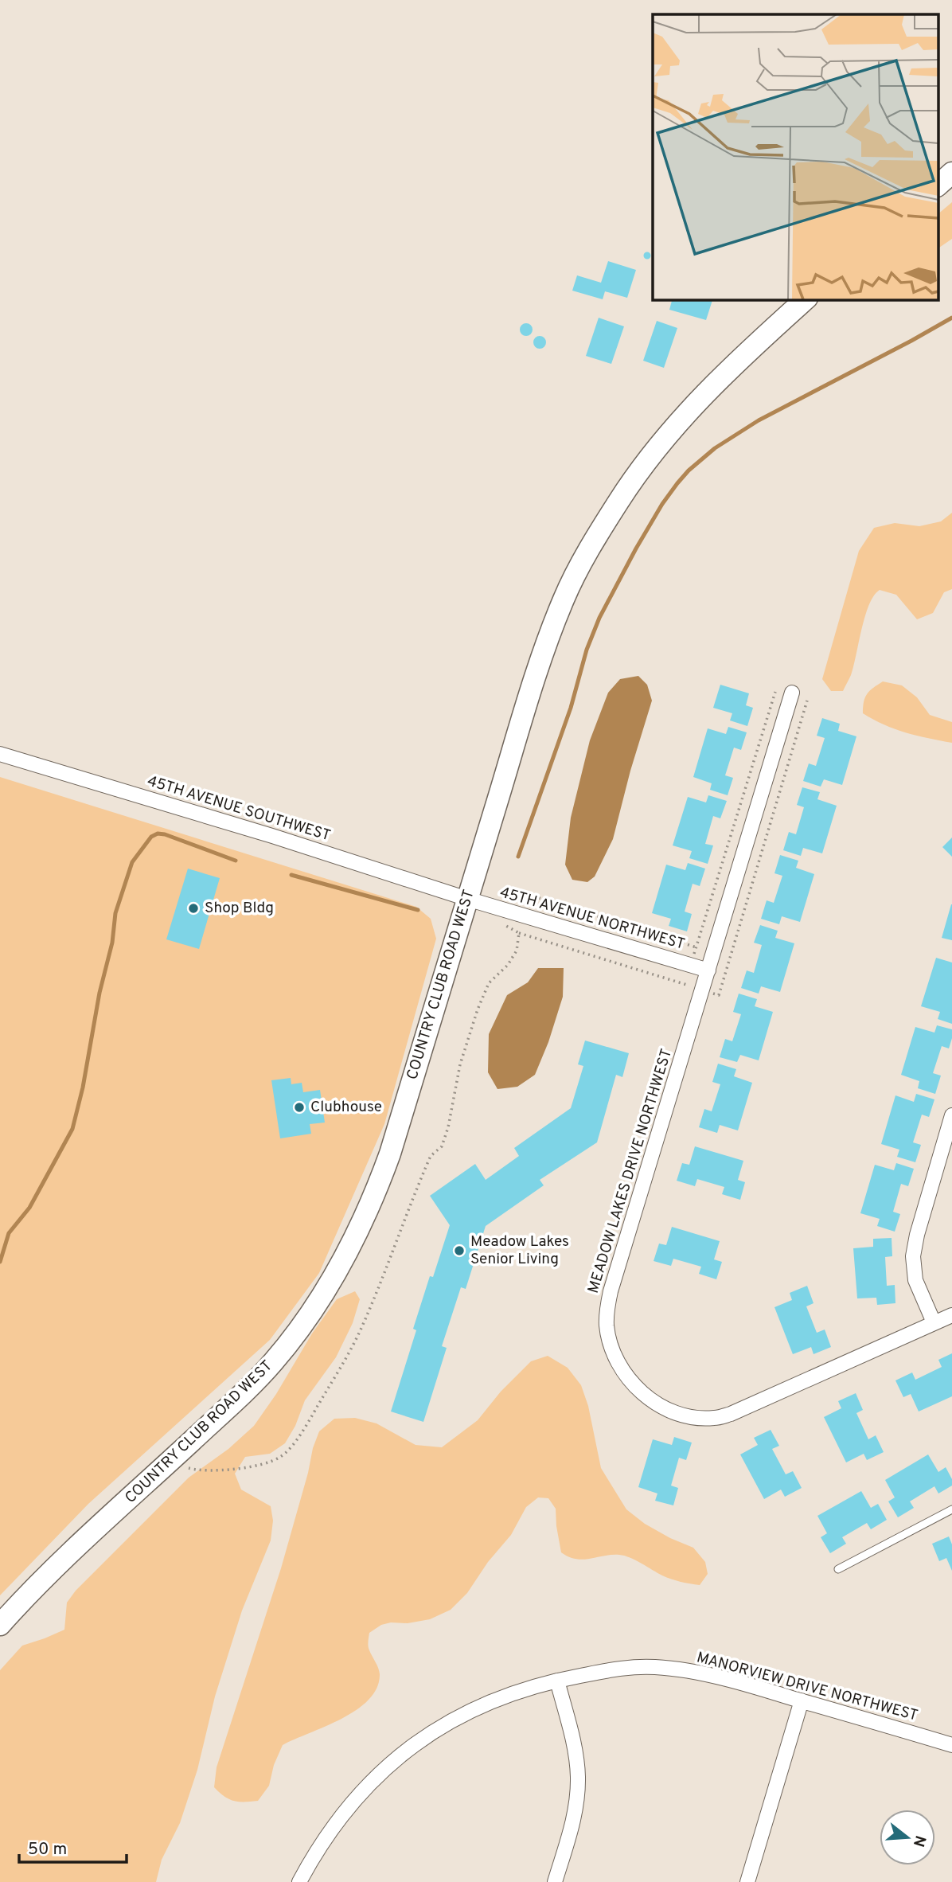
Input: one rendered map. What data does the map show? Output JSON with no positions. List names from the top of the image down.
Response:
{
  "streets": {
    "main road": ["COUNTRY CLUB ROAD WEST"],
    "street": [
      "45TH AVENUE SOUTHWEST",
      "45TH AVENUE NORTHWEST",
      "MEADOW LAKES DRIVE NORTHWEST",
      "MANORVIEW DRIVE NORTHWEST"
    ]
  },
  "crossings": [
    ["45TH AVENUE SOUTHWEST", "45TH AVENUE NORTHWEST"],
    ["45TH AVENUE SOUTHWEST", "COUNTRY CLUB ROAD WEST"],
    ["45TH AVENUE NORTHWEST", "COUNTRY CLUB ROAD WEST"],
    ["45TH AVENUE NORTHWEST", "MEADOW LAKES DRIVE NORTHWEST"]
  ],
  "places": ["Shop Bldg", "Clubhouse", "Meadow Lakes Senior Living"],
  "scale_bar": "50 m",
  "north": "right"
}
